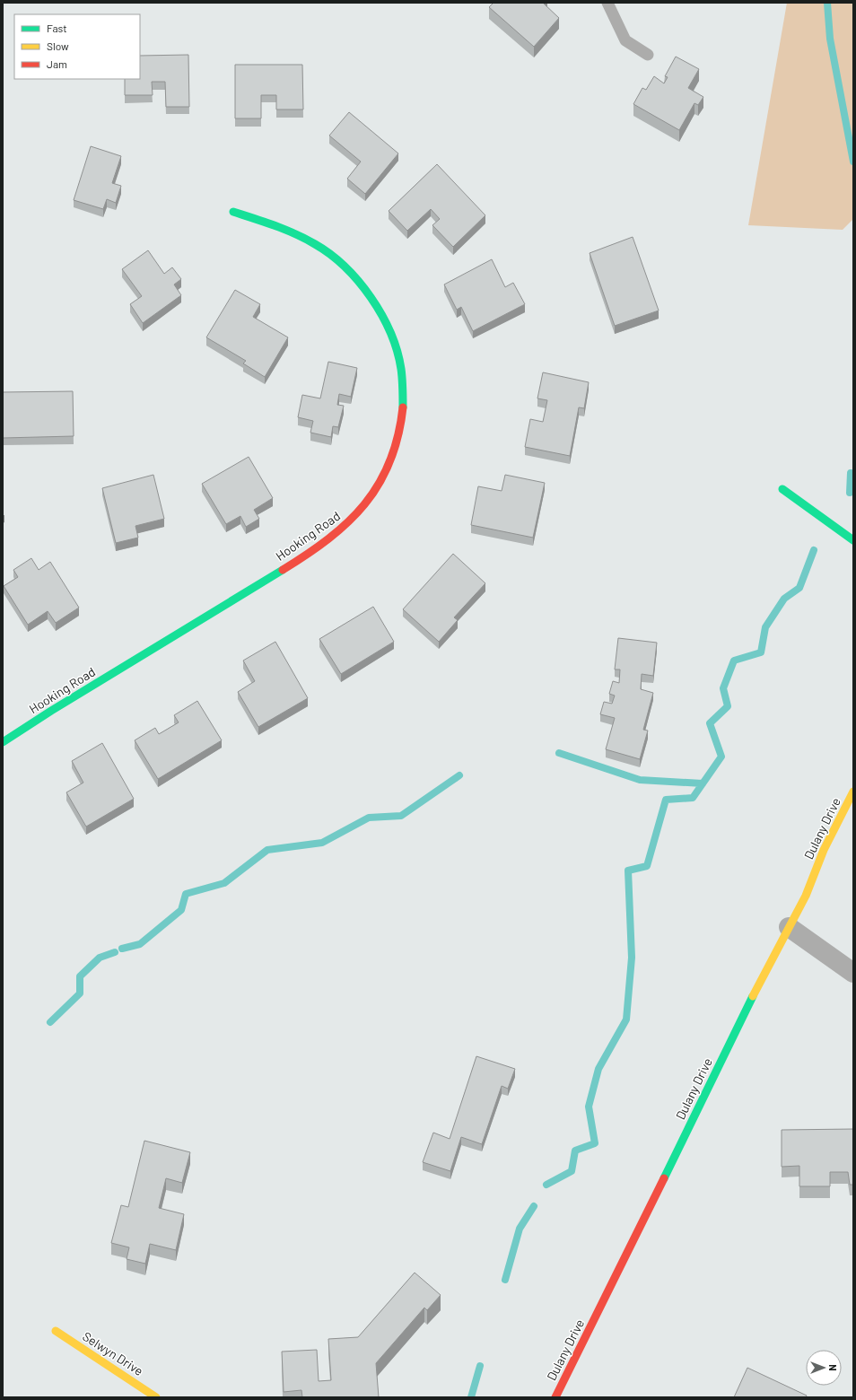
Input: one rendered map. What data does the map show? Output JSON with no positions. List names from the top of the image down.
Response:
{
  "streets": {
    "street": ["Hooking Road", "Dulany Drive", "Selwyn Drive"]
  },
  "legend": ["Fast", "Slow", "Jam"],
  "north": "right"
}
